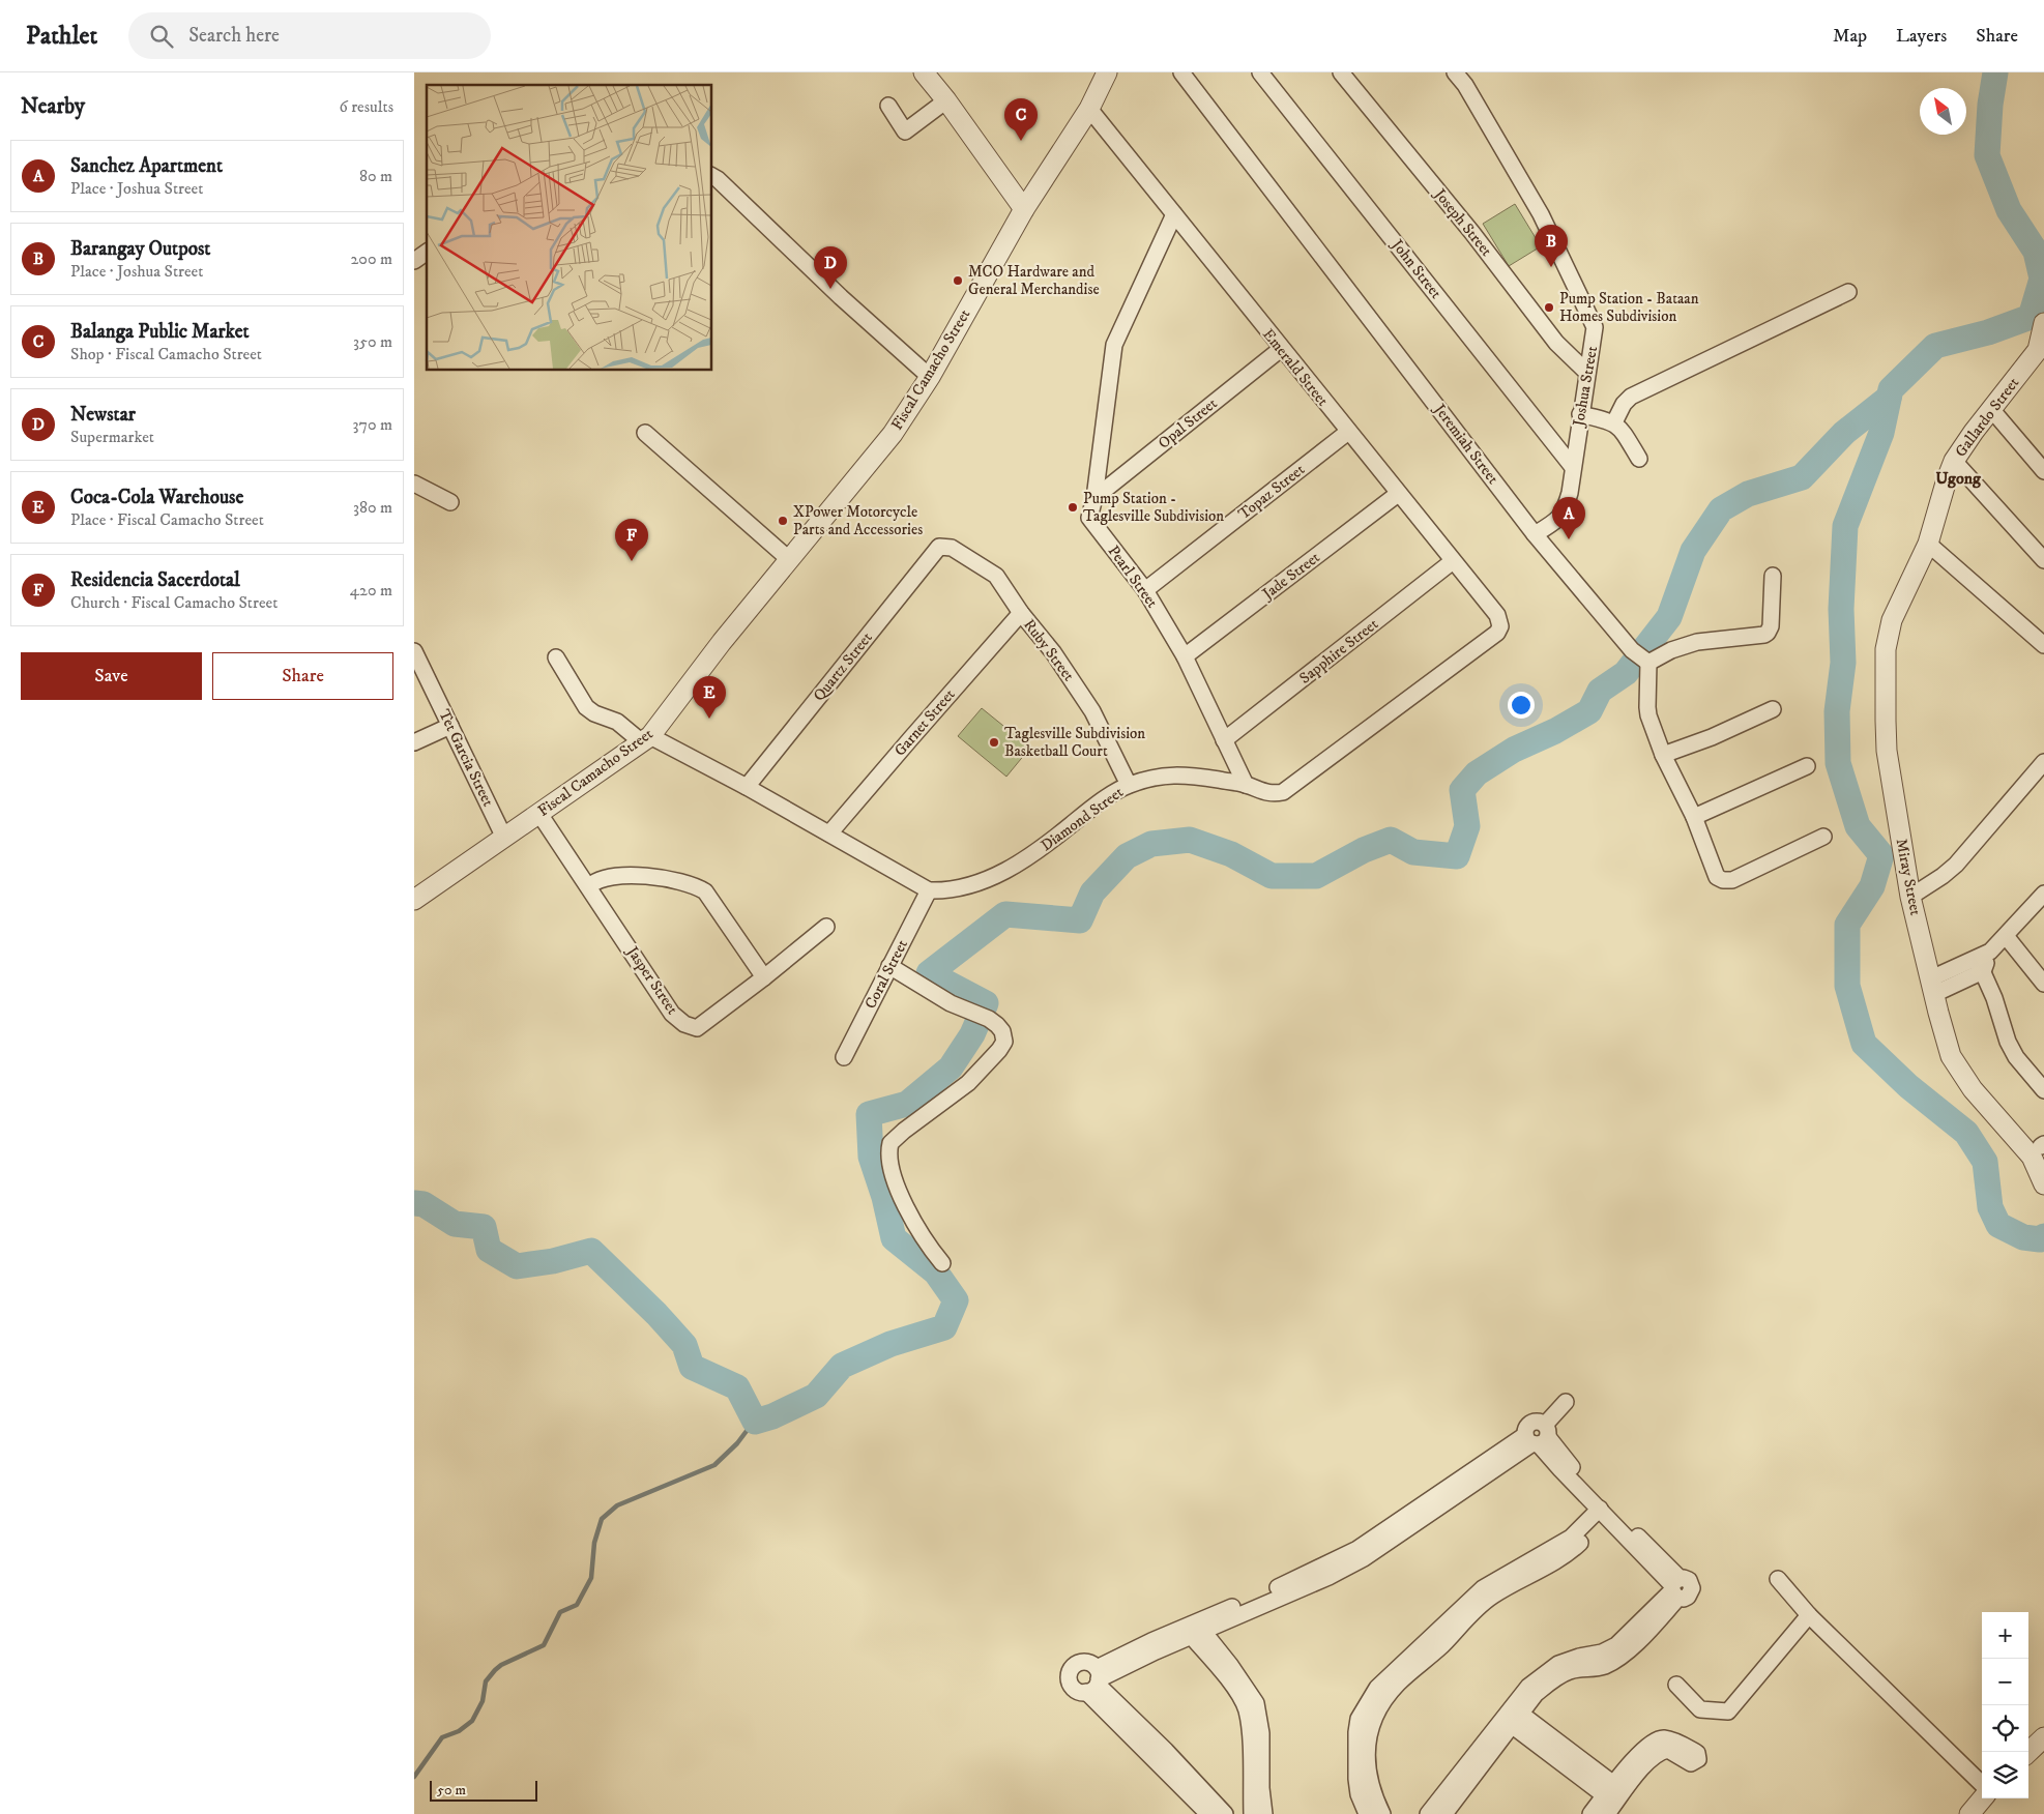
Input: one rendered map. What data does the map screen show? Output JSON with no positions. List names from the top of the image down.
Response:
{
  "streets": {
    "street": [
      "Joseph Street",
      "John Street",
      "Emerald Street",
      "Fiscal Camacho Street",
      "Joshua Street",
      "Gallardo Street",
      "Opal Street",
      "Jeremiah Street",
      "Topaz Street",
      "Jade Street",
      "Pearl Street",
      "Ruby Street",
      "Sapphire Street",
      "Quartz Street",
      "Garnet Street",
      "Tet Garcia Street",
      "Diamond Street",
      "Miray Street",
      "Coral Street",
      "Jasper Street"
    ]
  },
  "crossings": [
    ["Joseph Street", "Joshua Street"],
    ["John Street", "Joshua Street"],
    ["Emerald Street", "Fiscal Camacho Street"],
    ["Emerald Street", "Opal Street"],
    ["Emerald Street", "Topaz Street"],
    ["Emerald Street", "Jade Street"],
    ["Emerald Street", "Pearl Street"],
    ["Emerald Street", "Sapphire Street"],
    ["Emerald Street", "Diamond Street"],
    ["Fiscal Camacho Street", "Tet Garcia Street"],
    ["Fiscal Camacho Street", "Jasper Street"],
    ["Joshua Street", "Jeremiah Street"],
    ["Gallardo Street", "Miray Street"],
    ["Opal Street", "Pearl Street"],
    ["Topaz Street", "Pearl Street"],
    ["Jade Street", "Pearl Street"],
    ["Pearl Street", "Sapphire Street"],
    ["Pearl Street", "Diamond Street"],
    ["Ruby Street", "Quartz Street"],
    ["Ruby Street", "Garnet Street"],
    ["Ruby Street", "Diamond Street"],
    ["Diamond Street", "Coral Street"]
  ],
  "districts": ["Ugong"],
  "places": [
    "MCO Hardware and General Merchandise",
    "Pump Station - Bataan Homes Subdivision",
    "Pump Station - Taglesville Subdivision",
    "XPower Motorcycle Parts and Accessories",
    "Taglesville Subdivision Basketball Court"
  ],
  "scale_bar": "50 m",
  "north": "top left",
  "page": {
    "header": "Pathlet",
    "search": "Search here",
    "nav": ["Map", "Layers", "Share"],
    "heading": ["Nearby", "6 results"],
    "pins": [
      "C",
      "B",
      "D",
      "A",
      "F",
      "E"
    ],
    "list": [
      {
        "mark": "A",
        "name": "Sanchez Apartment",
        "note": "Place · Joshua Street",
        "value": "80 m"
      },
      {
        "mark": "B",
        "name": "Barangay Outpost",
        "note": "Place · Joshua Street",
        "value": "200 m"
      },
      {
        "mark": "C",
        "name": "Balanga Public Market",
        "note": "Shop · Fiscal Camacho Street",
        "value": "350 m"
      },
      {
        "mark": "D",
        "name": "Newstar",
        "note": "Supermarket",
        "value": "370 m"
      },
      {
        "mark": "E",
        "name": "Coca-Cola Warehouse",
        "note": "Place · Fiscal Camacho Street",
        "value": "380 m"
      },
      {
        "mark": "F",
        "name": "Residencia Sacerdotal",
        "note": "Church · Fiscal Camacho Street",
        "value": "420 m"
      }
    ],
    "buttons": ["Save", "Share"],
    "map_buttons": ["+", "−"],
    "scale": "50 m"
  }
}
